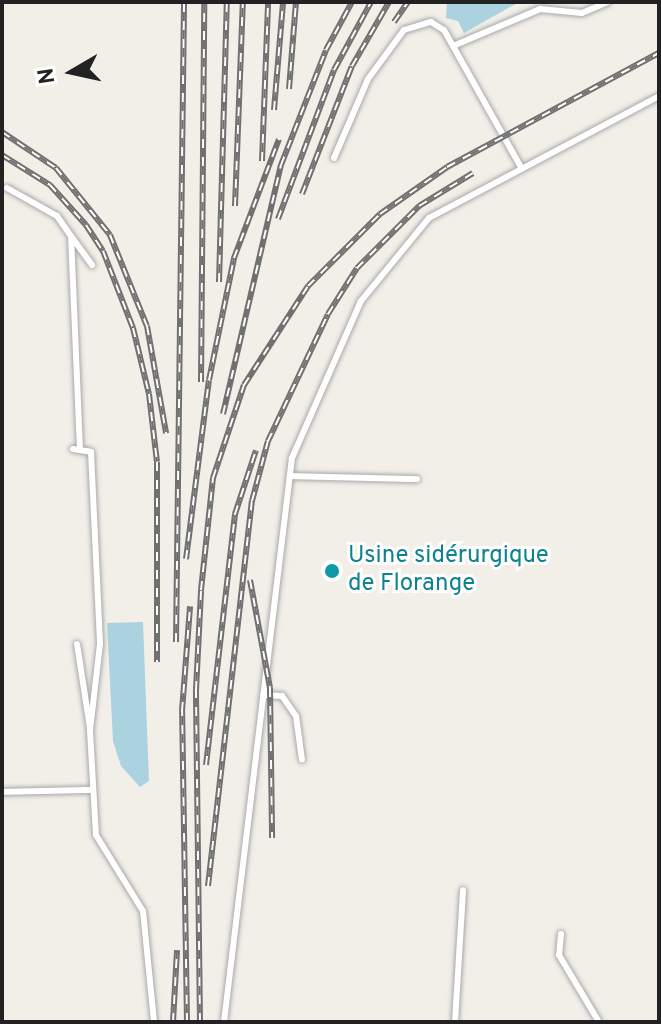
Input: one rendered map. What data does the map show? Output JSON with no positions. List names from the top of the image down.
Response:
{
  "places": ["Usine sidérurgique de Florange"],
  "north": "left"
}
